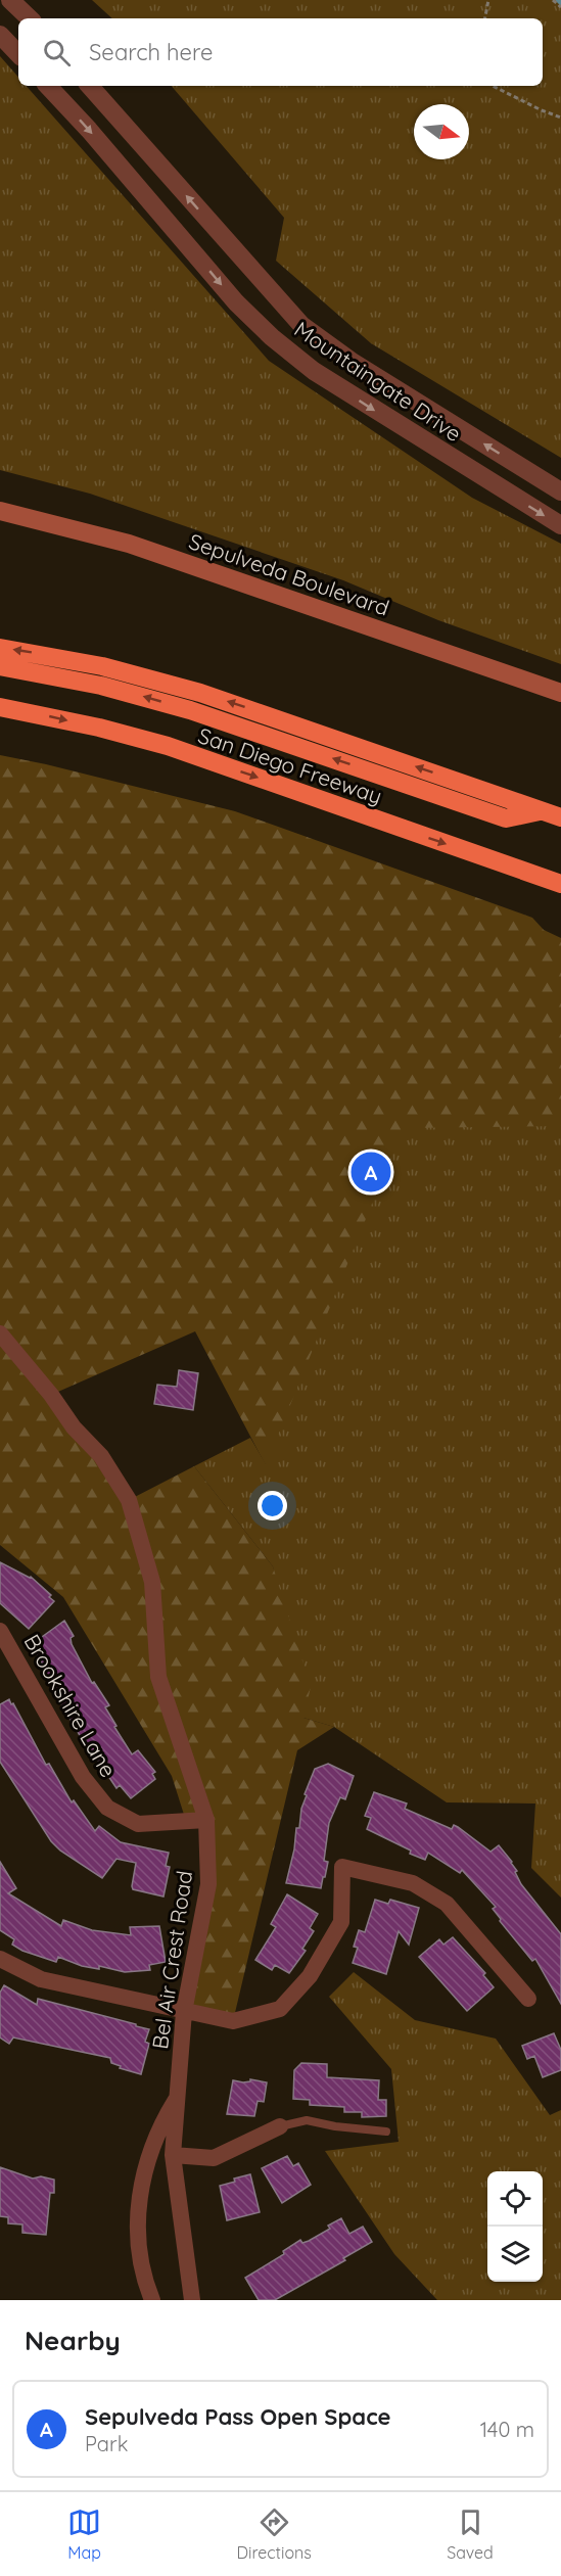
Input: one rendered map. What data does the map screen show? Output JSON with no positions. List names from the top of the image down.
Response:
{
  "streets": {
    "highway": ["San Diego Freeway"],
    "main road": ["Sepulveda Boulevard"],
    "street": ["Mountaingate Drive", "Brookshire Lane", "Bel Air Crest Road"]
  },
  "crossings": [
    ["Brookshire Lane", "Bel Air Crest Road"]
  ],
  "north": "right",
  "page": {
    "search": "Search here",
    "pins": "A",
    "heading": "Nearby",
    "list": [
      {
        "mark": "A",
        "name": "Sepulveda Pass Open Space",
        "note": "Park",
        "value": "140 m"
      }
    ],
    "nav": ["Map", "Directions", "Saved"]
  }
}
